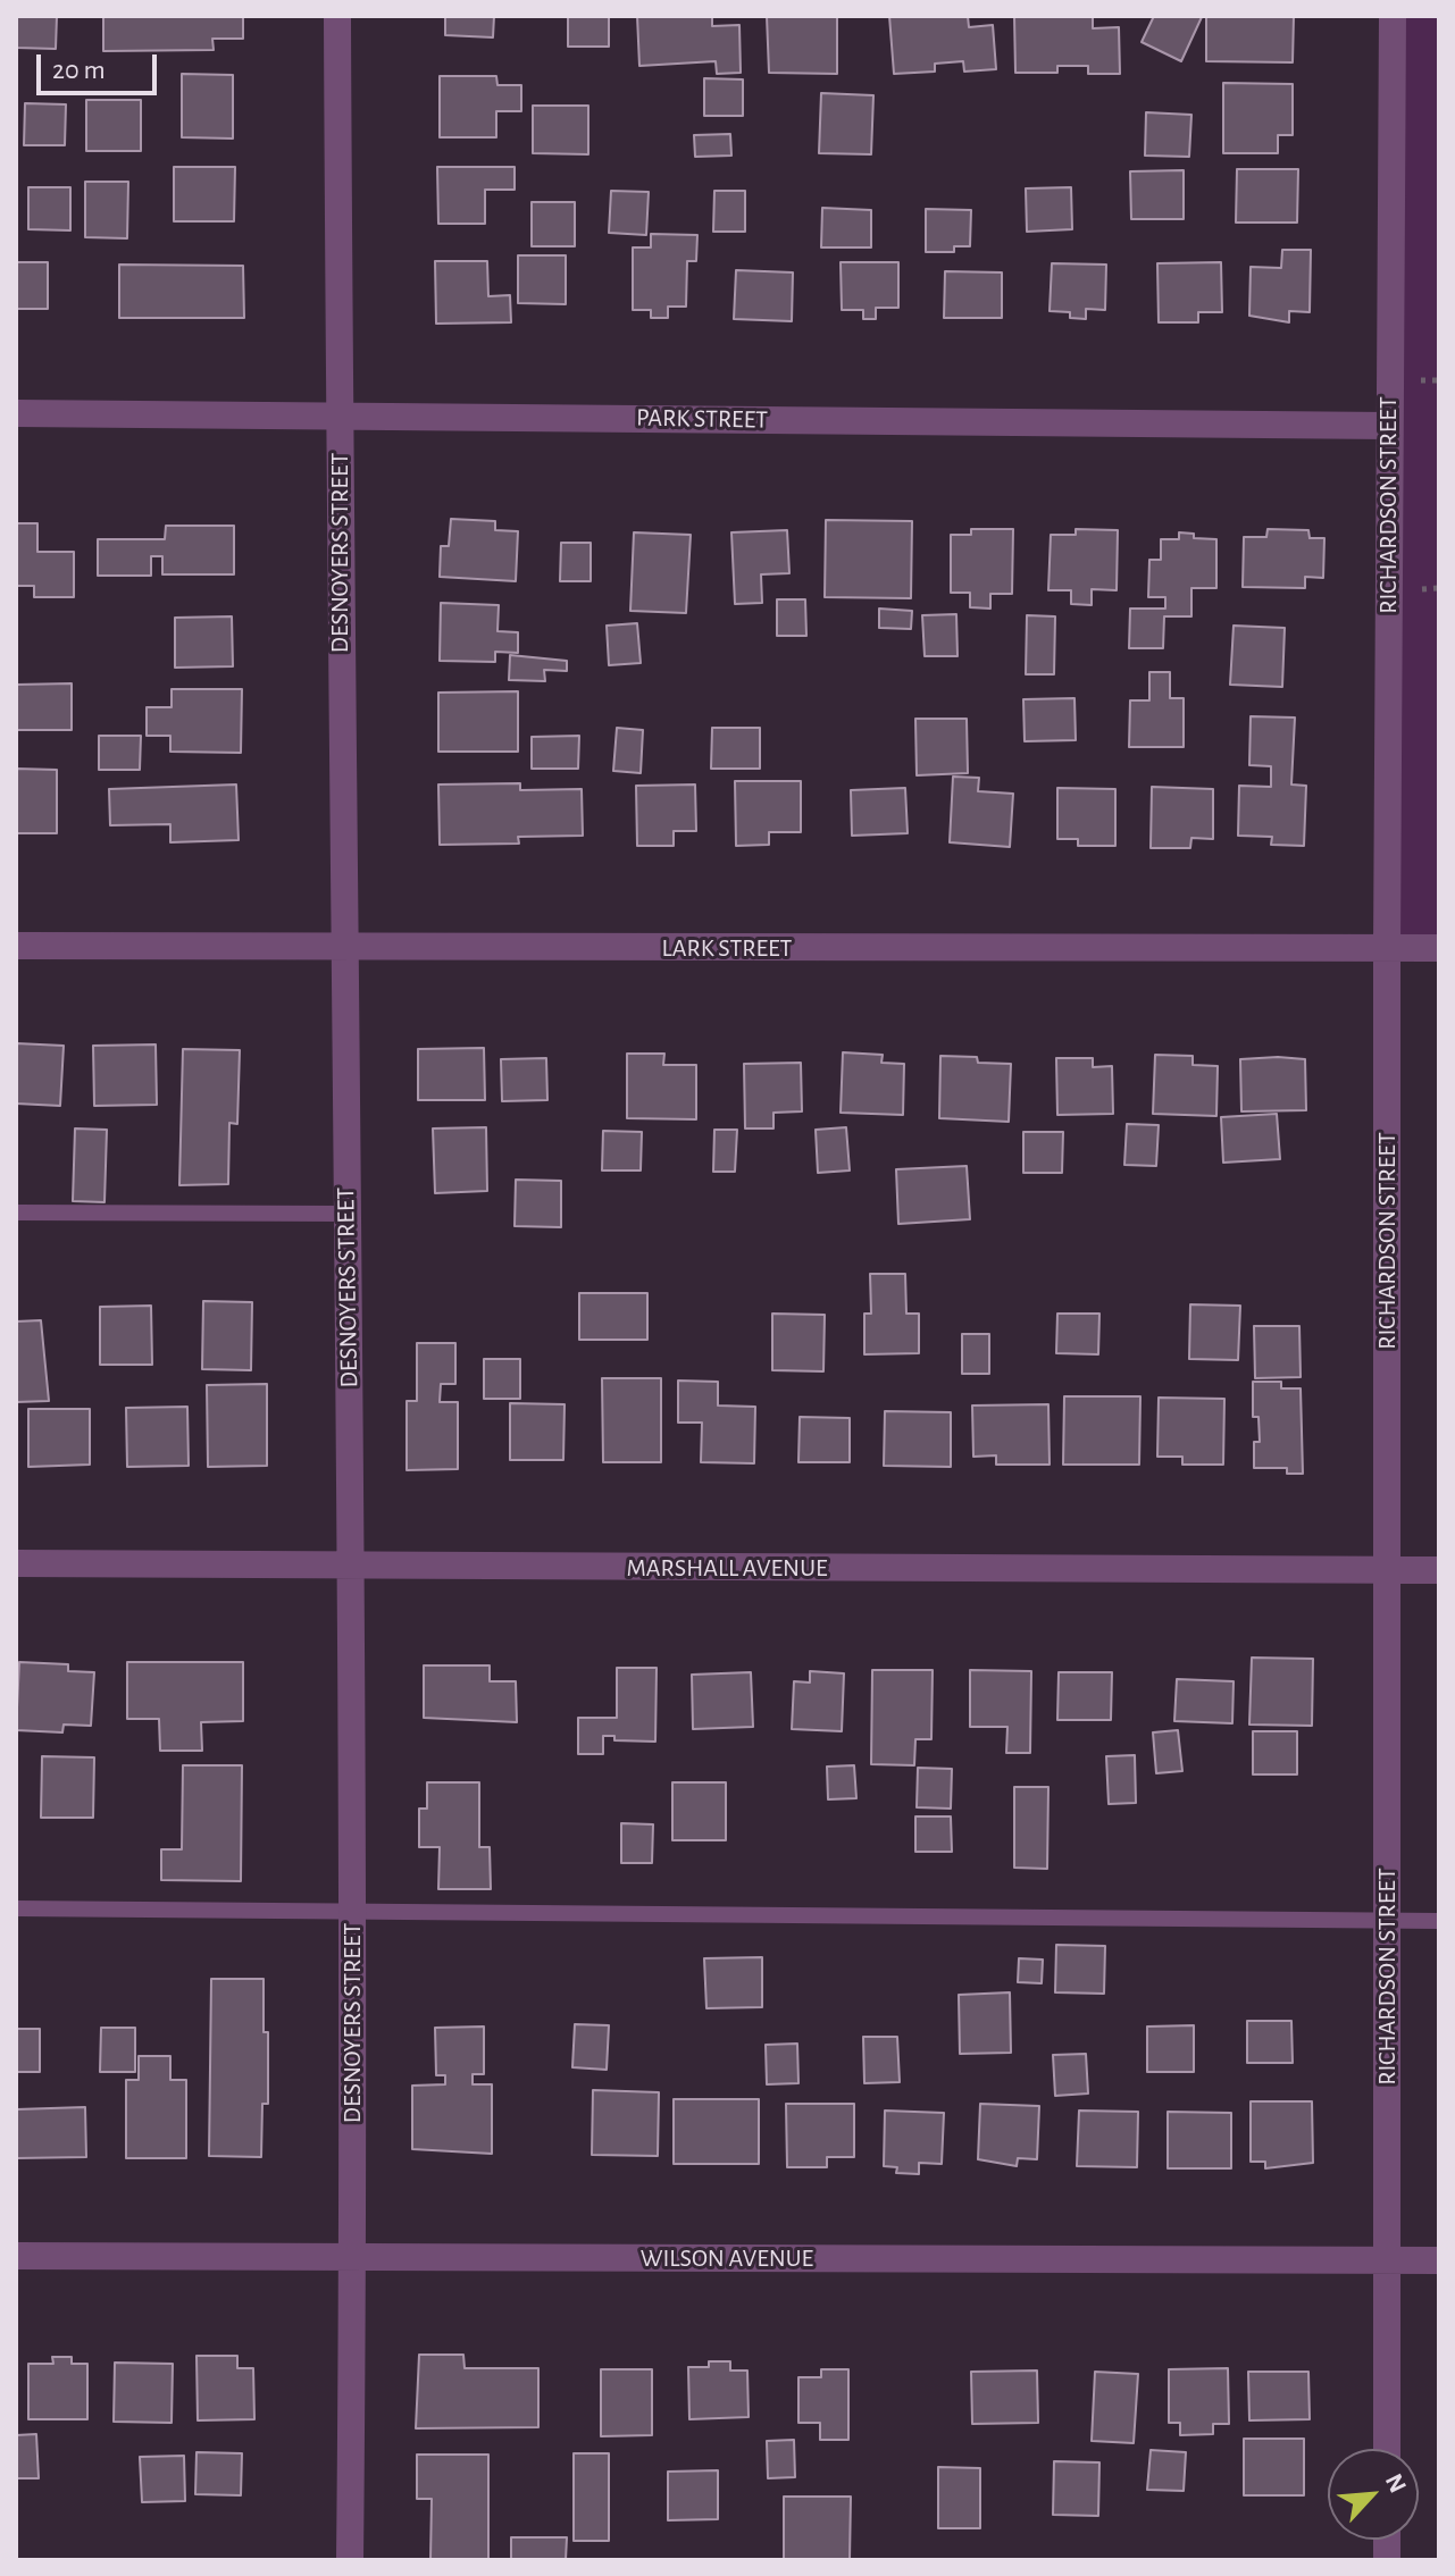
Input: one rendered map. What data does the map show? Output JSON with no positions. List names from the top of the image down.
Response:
{
  "streets": {
    "street": [
      "PARK STREET",
      "RICHARDSON STREET",
      "DESNOYERS STREET",
      "LARK STREET",
      "MARSHALL AVENUE",
      "WILSON AVENUE"
    ]
  },
  "crossings": [
    ["PARK STREET", "RICHARDSON STREET"],
    ["PARK STREET", "DESNOYERS STREET"],
    ["RICHARDSON STREET", "LARK STREET"],
    ["RICHARDSON STREET", "MARSHALL AVENUE"],
    ["RICHARDSON STREET", "WILSON AVENUE"],
    ["DESNOYERS STREET", "LARK STREET"],
    ["DESNOYERS STREET", "MARSHALL AVENUE"],
    ["DESNOYERS STREET", "WILSON AVENUE"]
  ],
  "scale_bar": "20 m",
  "north": "top right"
}
